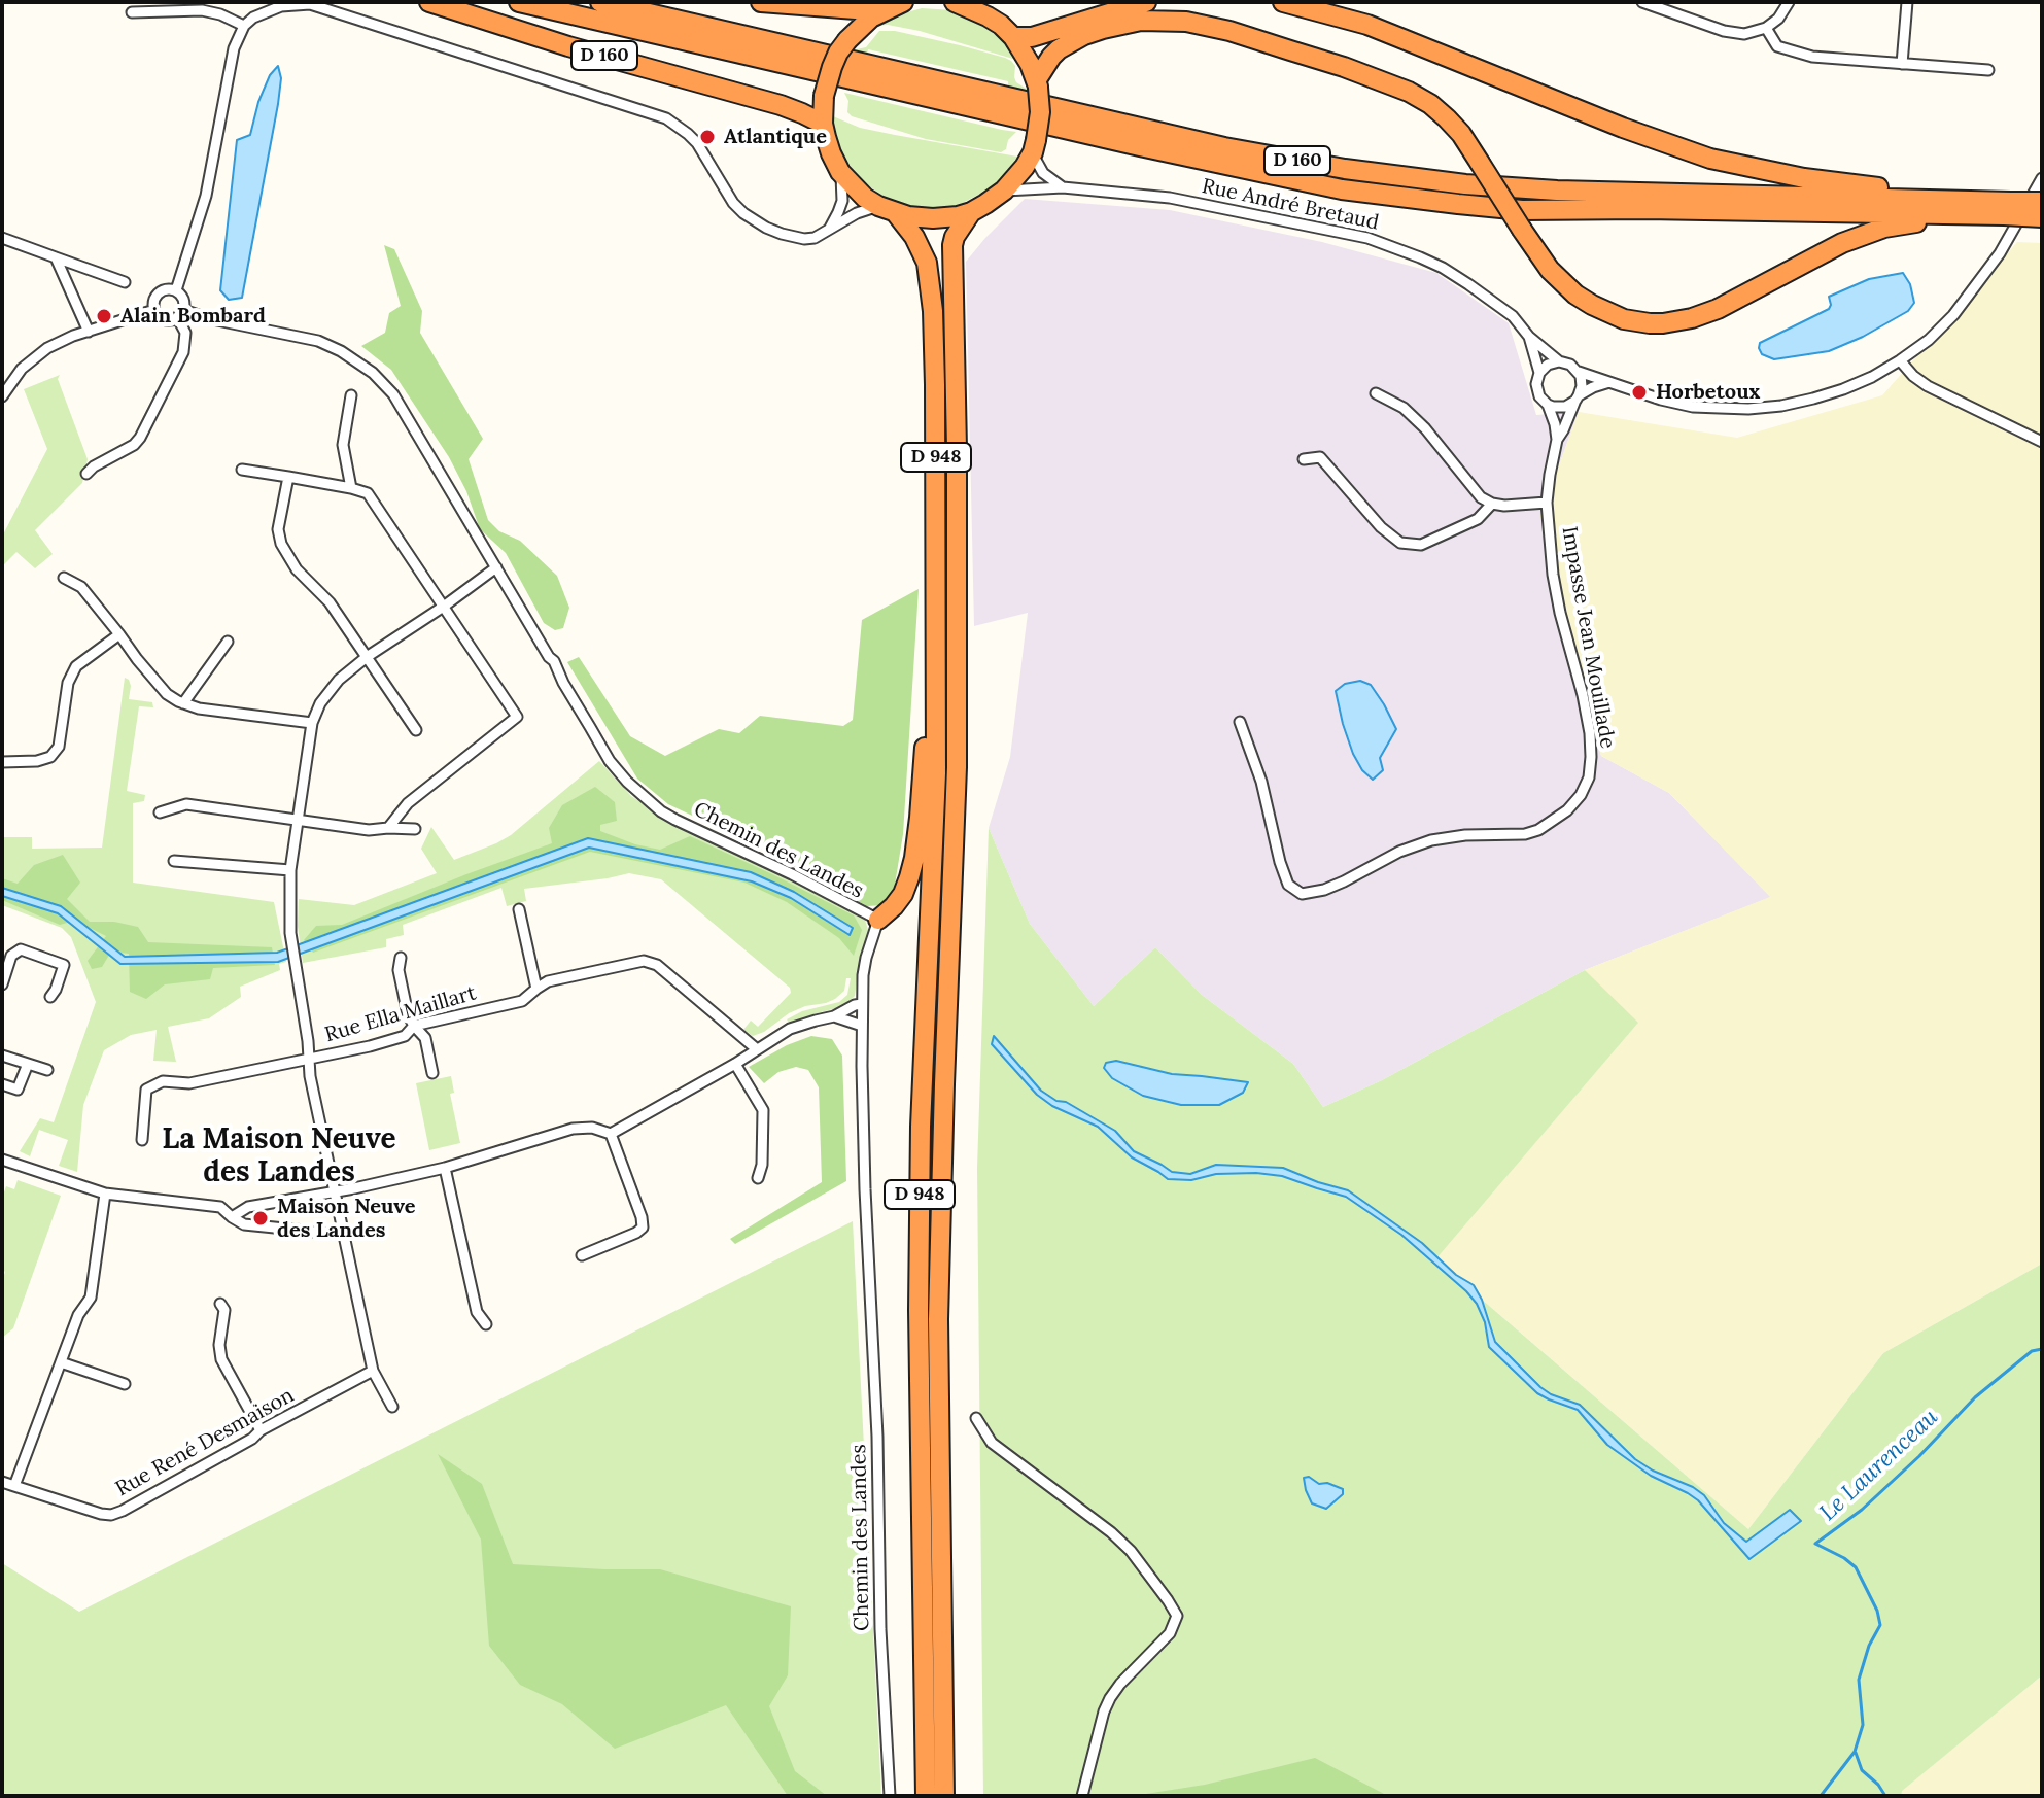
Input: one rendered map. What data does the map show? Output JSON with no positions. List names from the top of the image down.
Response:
{
  "streets": {
    "highway": ["D 160", "D 948"],
    "street": [
      "Rue André Bretaud",
      "Impasse Jean Mouillade",
      "Chemin des Landes",
      "Rue Ella Maillart",
      "Rue René Desmaison"
    ]
  },
  "districts": ["La Maison Neuve des Landes"],
  "water": ["Le Laurenceau"],
  "places": [
    "Atlantique",
    "Alain Bombard",
    "Horbetoux",
    "Maison Neuve des Landes"
  ]
}
